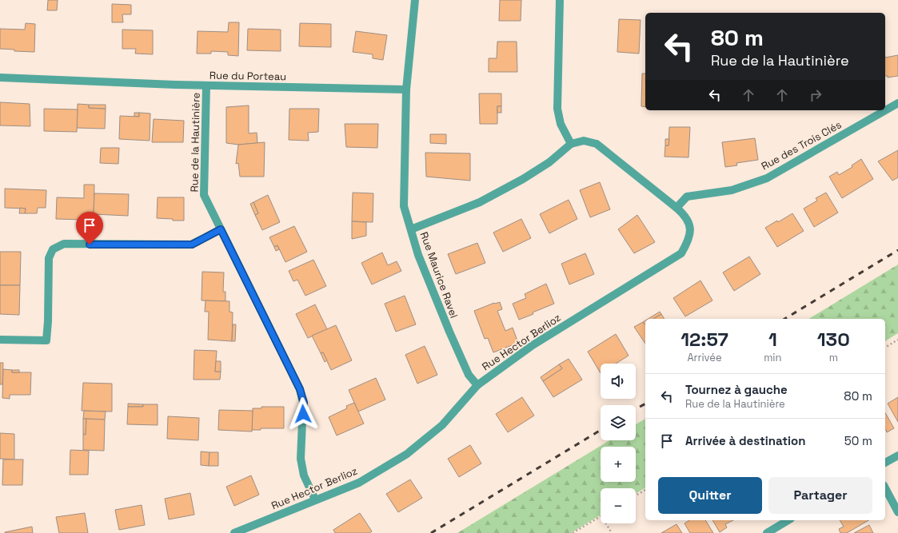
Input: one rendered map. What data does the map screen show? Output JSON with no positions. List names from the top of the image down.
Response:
{
  "streets": {
    "street": [
      "Rue du Porteau",
      "Rue de la Hautinière",
      "Rue des Trois Clés",
      "Rue Maurice Ravel",
      "Rue Hector Berlioz"
    ]
  },
  "crossings": [
    ["Rue du Porteau", "Rue de la Hautinière"],
    ["Rue du Porteau", "Rue Maurice Ravel"],
    ["Rue de la Hautinière", "Rue Hector Berlioz"],
    ["Rue des Trois Clés", "Rue Hector Berlioz"],
    ["Rue Maurice Ravel", "Rue Hector Berlioz"]
  ],
  "page": {
    "turn": ["80 m", "Rue de la Hautinière"],
    "eta": [
      "12:57",
      "Arrivée",
      "1",
      "min",
      "130",
      "m"
    ],
    "map_buttons": ["+", "−"],
    "list": [
      {
        "name": "Tournez à gauche",
        "note": "Rue de la Hautinière",
        "value": "80 m"
      },
      {
        "name": "Arrivée à destination",
        "value": "50 m"
      }
    ],
    "buttons": ["Quitter", "Partager"]
  }
}
